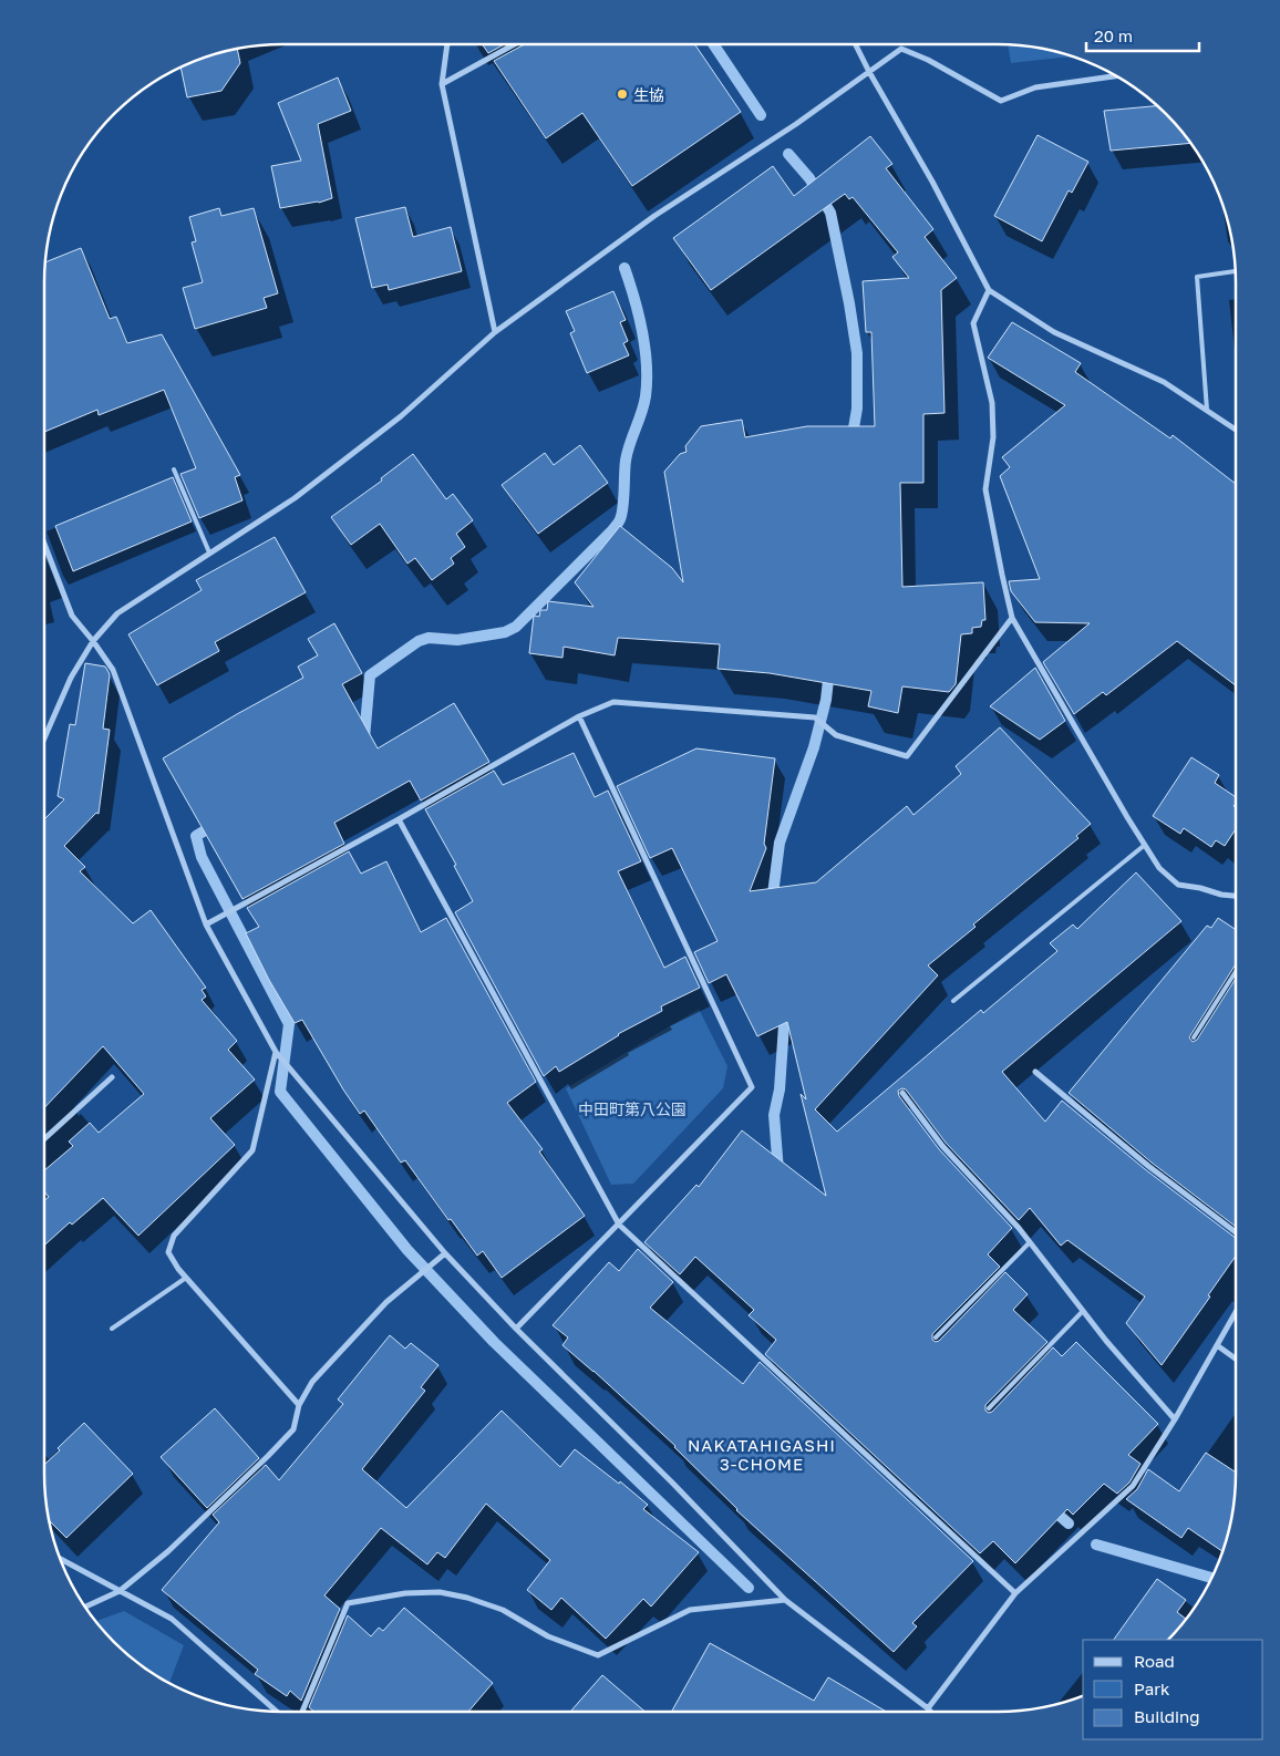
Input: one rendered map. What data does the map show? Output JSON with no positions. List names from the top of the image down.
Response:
{
  "districts": ["NAKATAHIGASHI 3-CHOME"],
  "parks": ["中田町第八公園"],
  "places": ["生協"],
  "legend": ["Road", "Park", "Building"],
  "scale_bar": "20 m"
}
